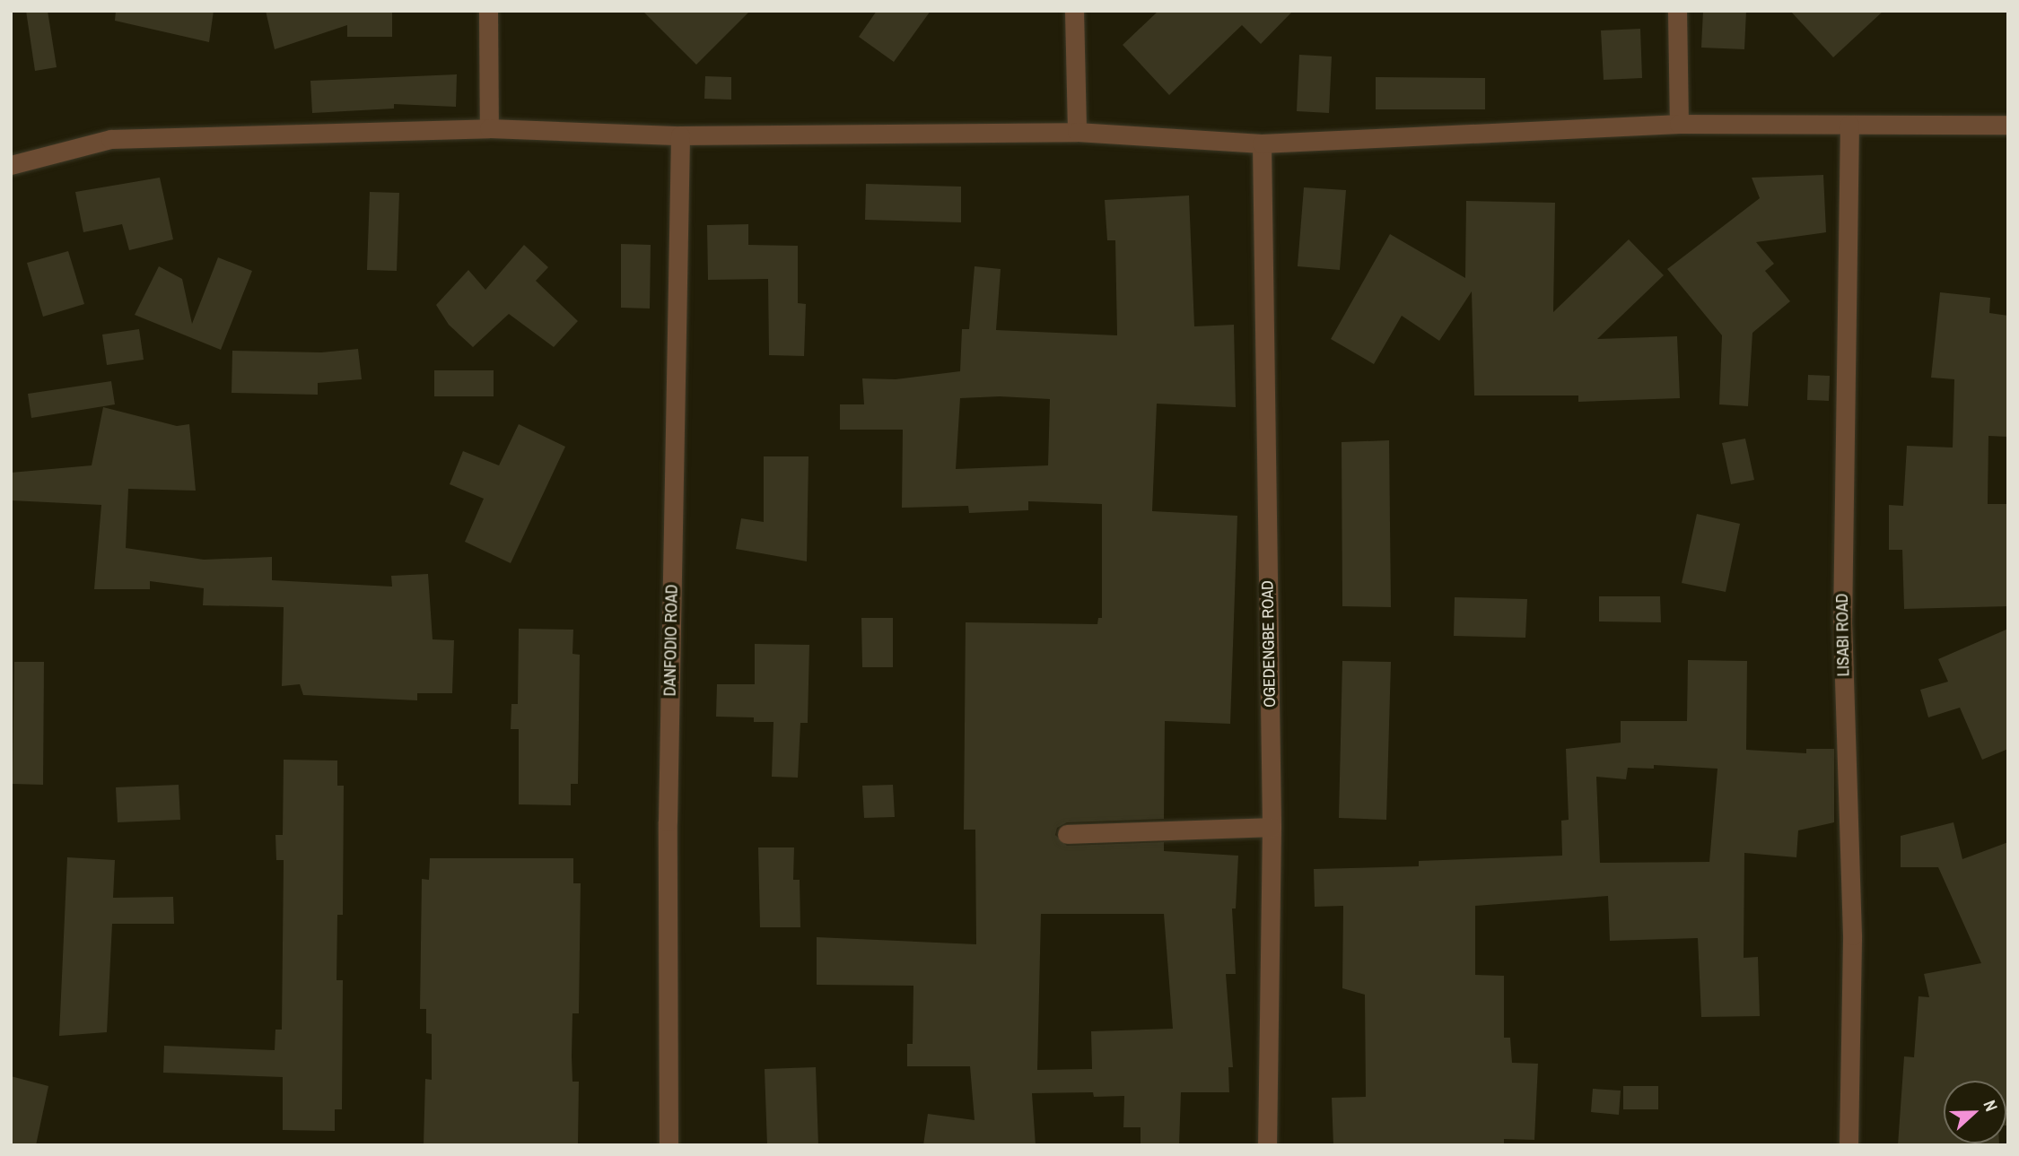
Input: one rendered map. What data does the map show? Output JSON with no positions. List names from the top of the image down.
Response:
{
  "streets": {
    "street": ["LISABI ROAD", "DANFODIO ROAD", "OGEDENGBE ROAD"]
  },
  "north": "right"
}
